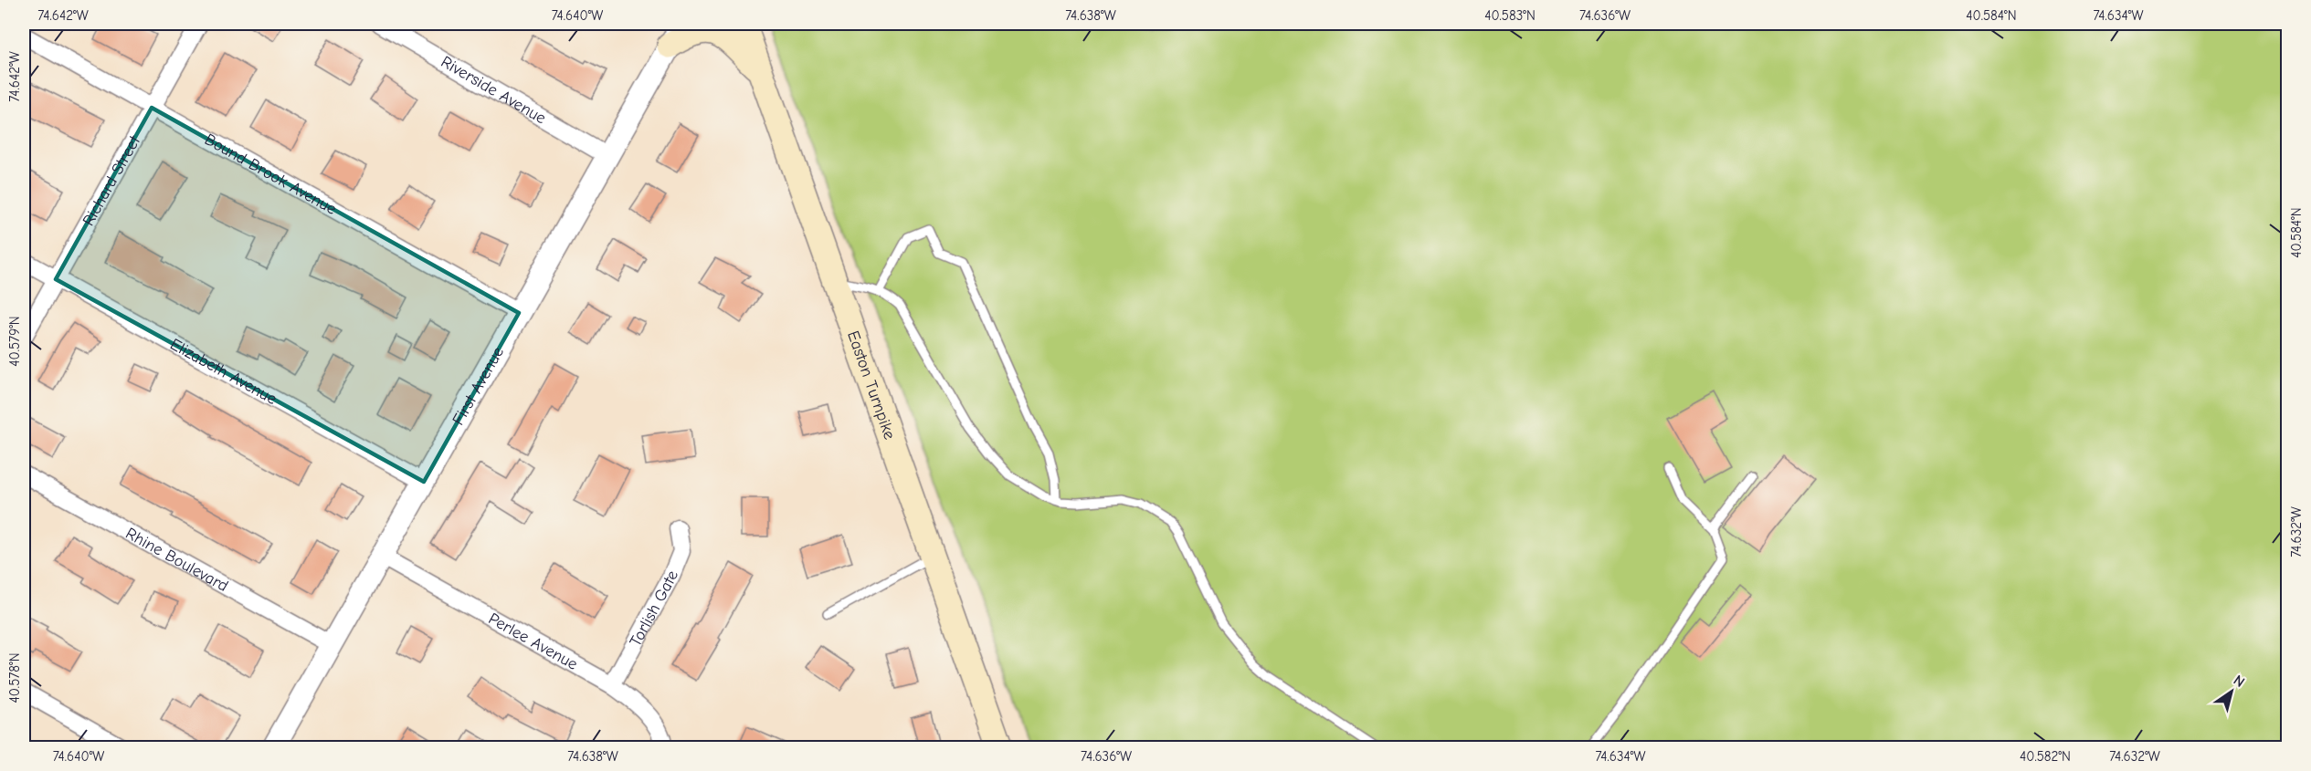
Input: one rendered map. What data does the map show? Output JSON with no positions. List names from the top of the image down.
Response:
{
  "streets": {
    "main road": ["Easton Turnpike"],
    "street": [
      "Riverside Avenue",
      "Bound Brook Avenue",
      "Richard Street",
      "Elizabeth Avenue",
      "First Avenue",
      "Rhine Boulevard",
      "Torlish Gate",
      "Perlee Avenue"
    ]
  },
  "crossings": [
    ["Riverside Avenue", "First Avenue"],
    ["Bound Brook Avenue", "Richard Street"],
    ["Bound Brook Avenue", "First Avenue"],
    ["Richard Street", "Elizabeth Avenue"],
    ["Elizabeth Avenue", "First Avenue"],
    ["First Avenue", "Rhine Boulevard"],
    ["First Avenue", "Perlee Avenue"],
    ["Torlish Gate", "Perlee Avenue"]
  ],
  "north": "top right",
  "coordinates": [
    "74.642°W",
    "74.640°W",
    "74.638°W",
    "40.583°N",
    "74.636°W",
    "40.584°N",
    "74.634°W",
    "40.579°N",
    "74.632°W",
    "40.578°N",
    "40.582°N"
  ]
}
